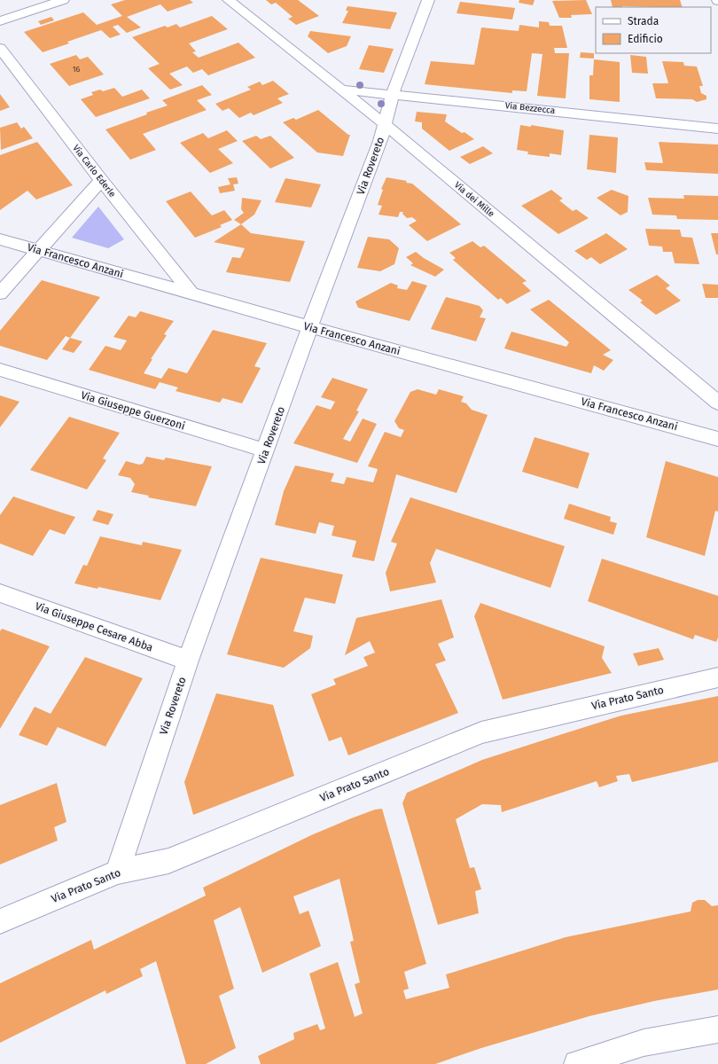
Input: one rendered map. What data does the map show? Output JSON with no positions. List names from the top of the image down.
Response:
{
  "streets": {
    "street": [
      "Via Bezzecca",
      "Via Rovereto",
      "Via Carlo Ederle",
      "Via dei Mille",
      "Via Francesco Anzani",
      "Via Giuseppe Guerzoni",
      "Via Giuseppe Cesare Abba",
      "Via Prato Santo"
    ]
  },
  "crossings": [
    ["Via Bezzecca", "Via Rovereto"],
    ["Via Bezzecca", "Via dei Mille"],
    ["Via Rovereto", "Via dei Mille"],
    ["Via Rovereto", "Via Francesco Anzani"],
    ["Via Rovereto", "Via Giuseppe Guerzoni"],
    ["Via Rovereto", "Via Giuseppe Cesare Abba"],
    ["Via Rovereto", "Via Prato Santo"],
    ["Via Carlo Ederle", "Via Francesco Anzani"]
  ],
  "house_numbers": ["16"],
  "legend": ["Strada", "Edificio"]
}
